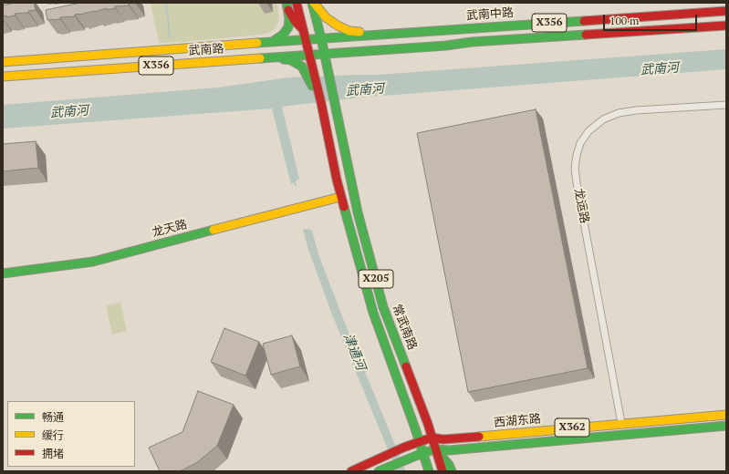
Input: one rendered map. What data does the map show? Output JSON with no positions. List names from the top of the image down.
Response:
{
  "streets": {
    "main road": [
      "武南中路",
      "X356",
      "武南路",
      "龙天路",
      "X205",
      "常武南路",
      "西湖东路",
      "X362"
    ],
    "street": ["龙运路"]
  },
  "crossings": [
    ["武南中路", "武南路"],
    ["武南中路", "X205"],
    ["X356", "武南路"],
    ["X356", "X205"],
    ["武南路", "X205"],
    ["龙运路", "西湖东路"],
    ["龙天路", "常武南路"],
    ["X205", "常武南路"],
    ["X205", "西湖东路"],
    ["X205", "X362"],
    ["常武南路", "西湖东路"],
    ["常武南路", "X362"],
    ["西湖东路", "X362"]
  ],
  "water": ["武南河", "津通河"],
  "legend": ["畅通", "缓行", "拥堵"],
  "scale_bar": "100 m"
}
